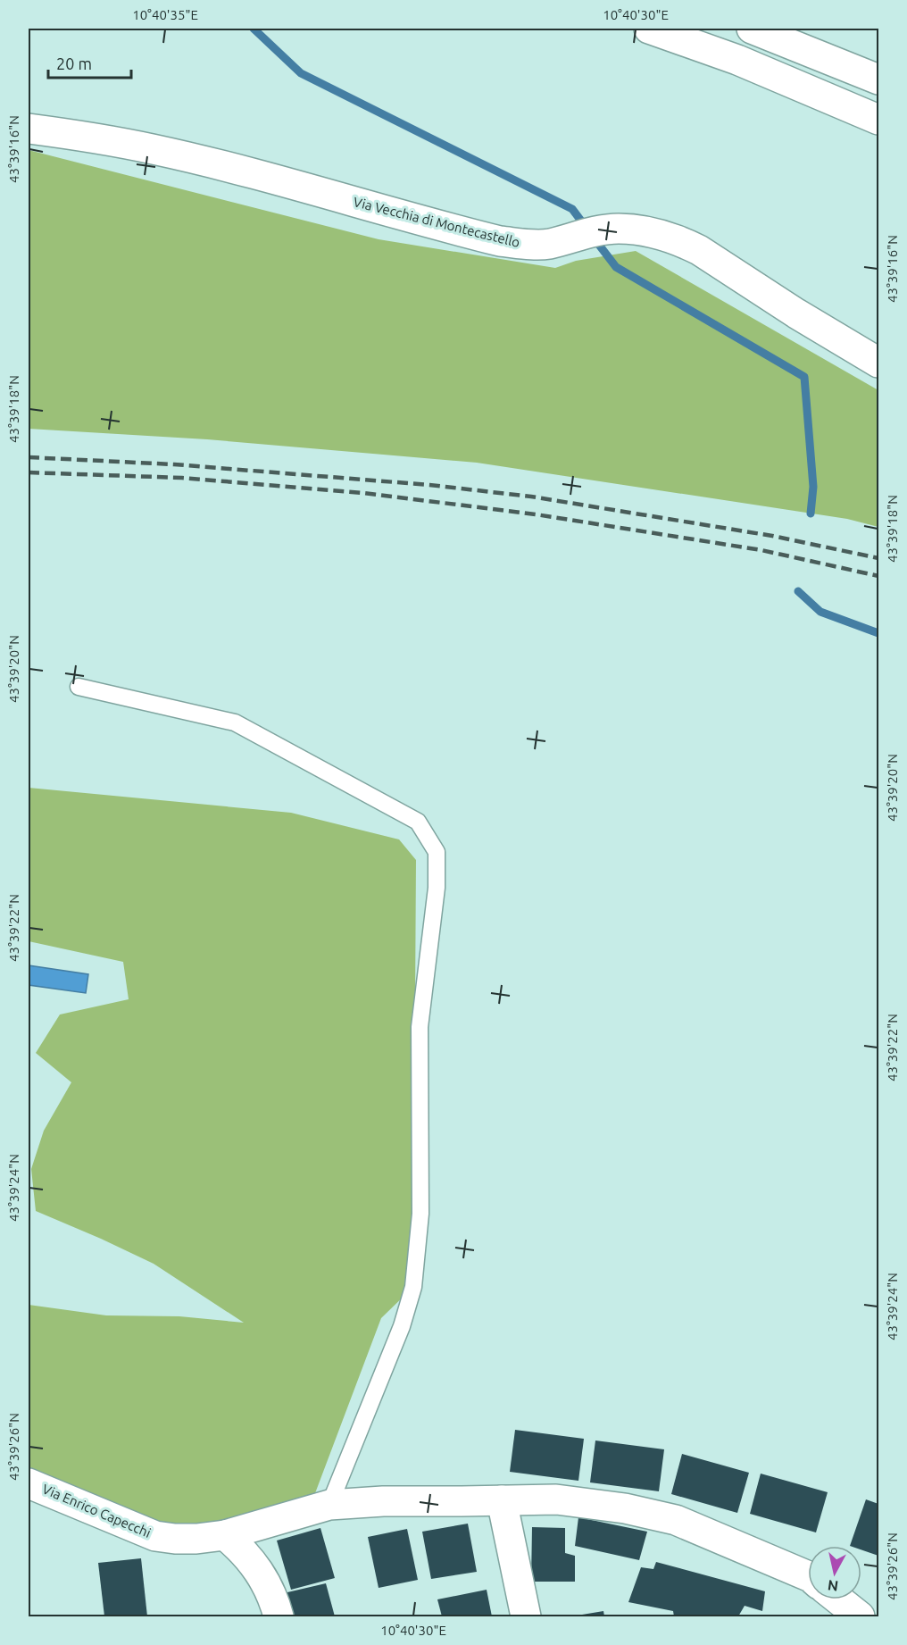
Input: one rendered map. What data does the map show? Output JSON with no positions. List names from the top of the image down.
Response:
{
  "streets": {
    "main road": ["Via Vecchia di Montecastello", "Via Enrico Capecchi"]
  },
  "scale_bar": "20 m",
  "north": "bottom",
  "coordinates": [
    "10°40'35\"E",
    "10°40'30\"E",
    "43°39'16\"N",
    "43°39'18\"N",
    "43°39'20\"N",
    "43°39'22\"N",
    "43°39'24\"N",
    "43°39'26\"N"
  ]
}
